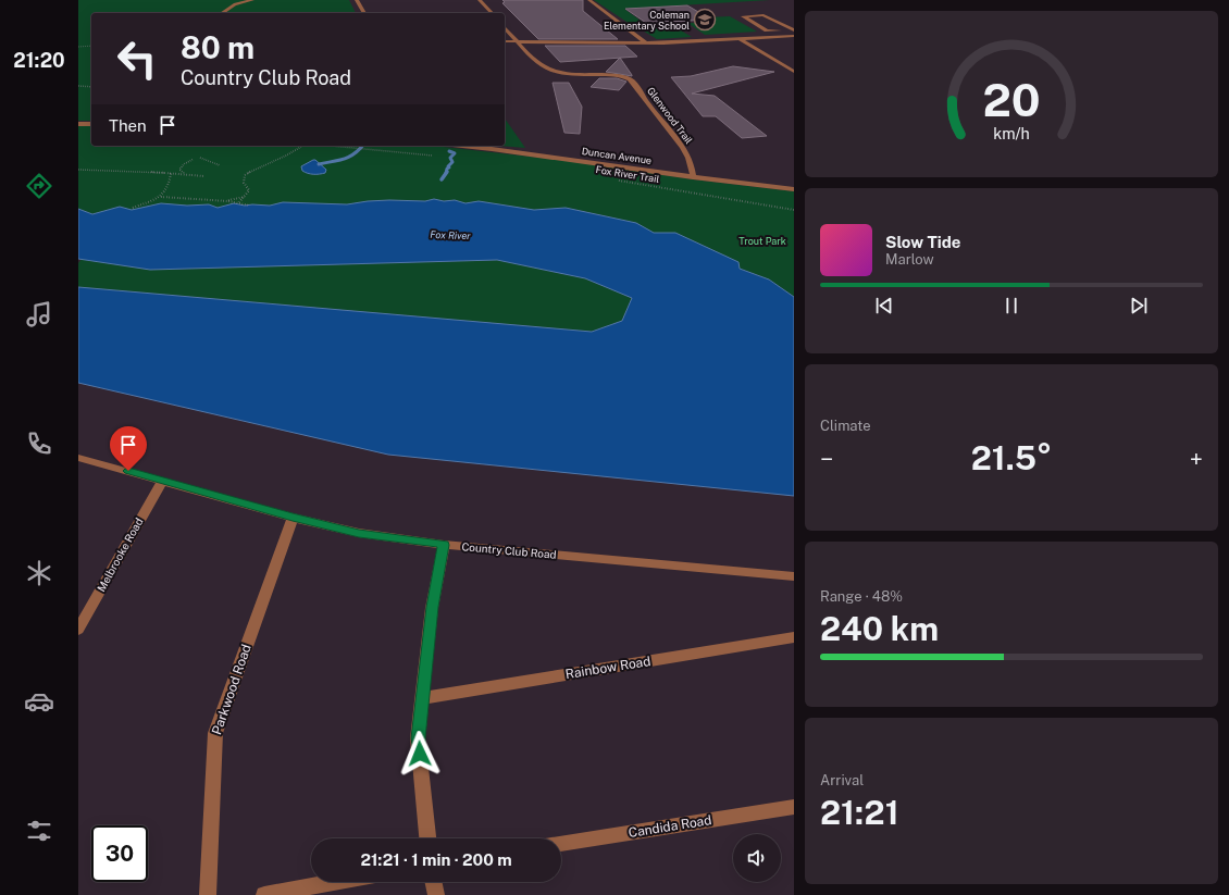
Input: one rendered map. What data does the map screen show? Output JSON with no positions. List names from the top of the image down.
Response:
{
  "streets": {
    "street": [
      "Glenwood Trail",
      "Duncan Avenue",
      "Country Club Road",
      "Melbrooke Road",
      "Rainbow Road",
      "Parkwood Road",
      "Candida Road"
    ],
    "path": ["Fox River Trail"]
  },
  "crossings": [
    ["Glenwood Trail", "Duncan Avenue"],
    ["Country Club Road", "Melbrooke Road"],
    ["Country Club Road", "Parkwood Road"]
  ],
  "water": ["Fox River"],
  "parks": ["Trout Park"],
  "places": {
    "school or university": ["Coleman Elementary School"]
  },
  "page": {
    "tabs": "21:20",
    "turn": ["80 m", "Country Club Road"],
    "then": "Then",
    "song": ["Slow Tide", "Marlow"],
    "tile": [
      "Climate",
      ["Range · 48%", "240 km"],
      ["Arrival", "21:21"]
    ],
    "heat": ["−", "21.5°", "+"],
    "limit": "30",
    "trip": "21:21 · 1 min · 200 m",
    "gauge": ["20", "km/h"]
  }
}
